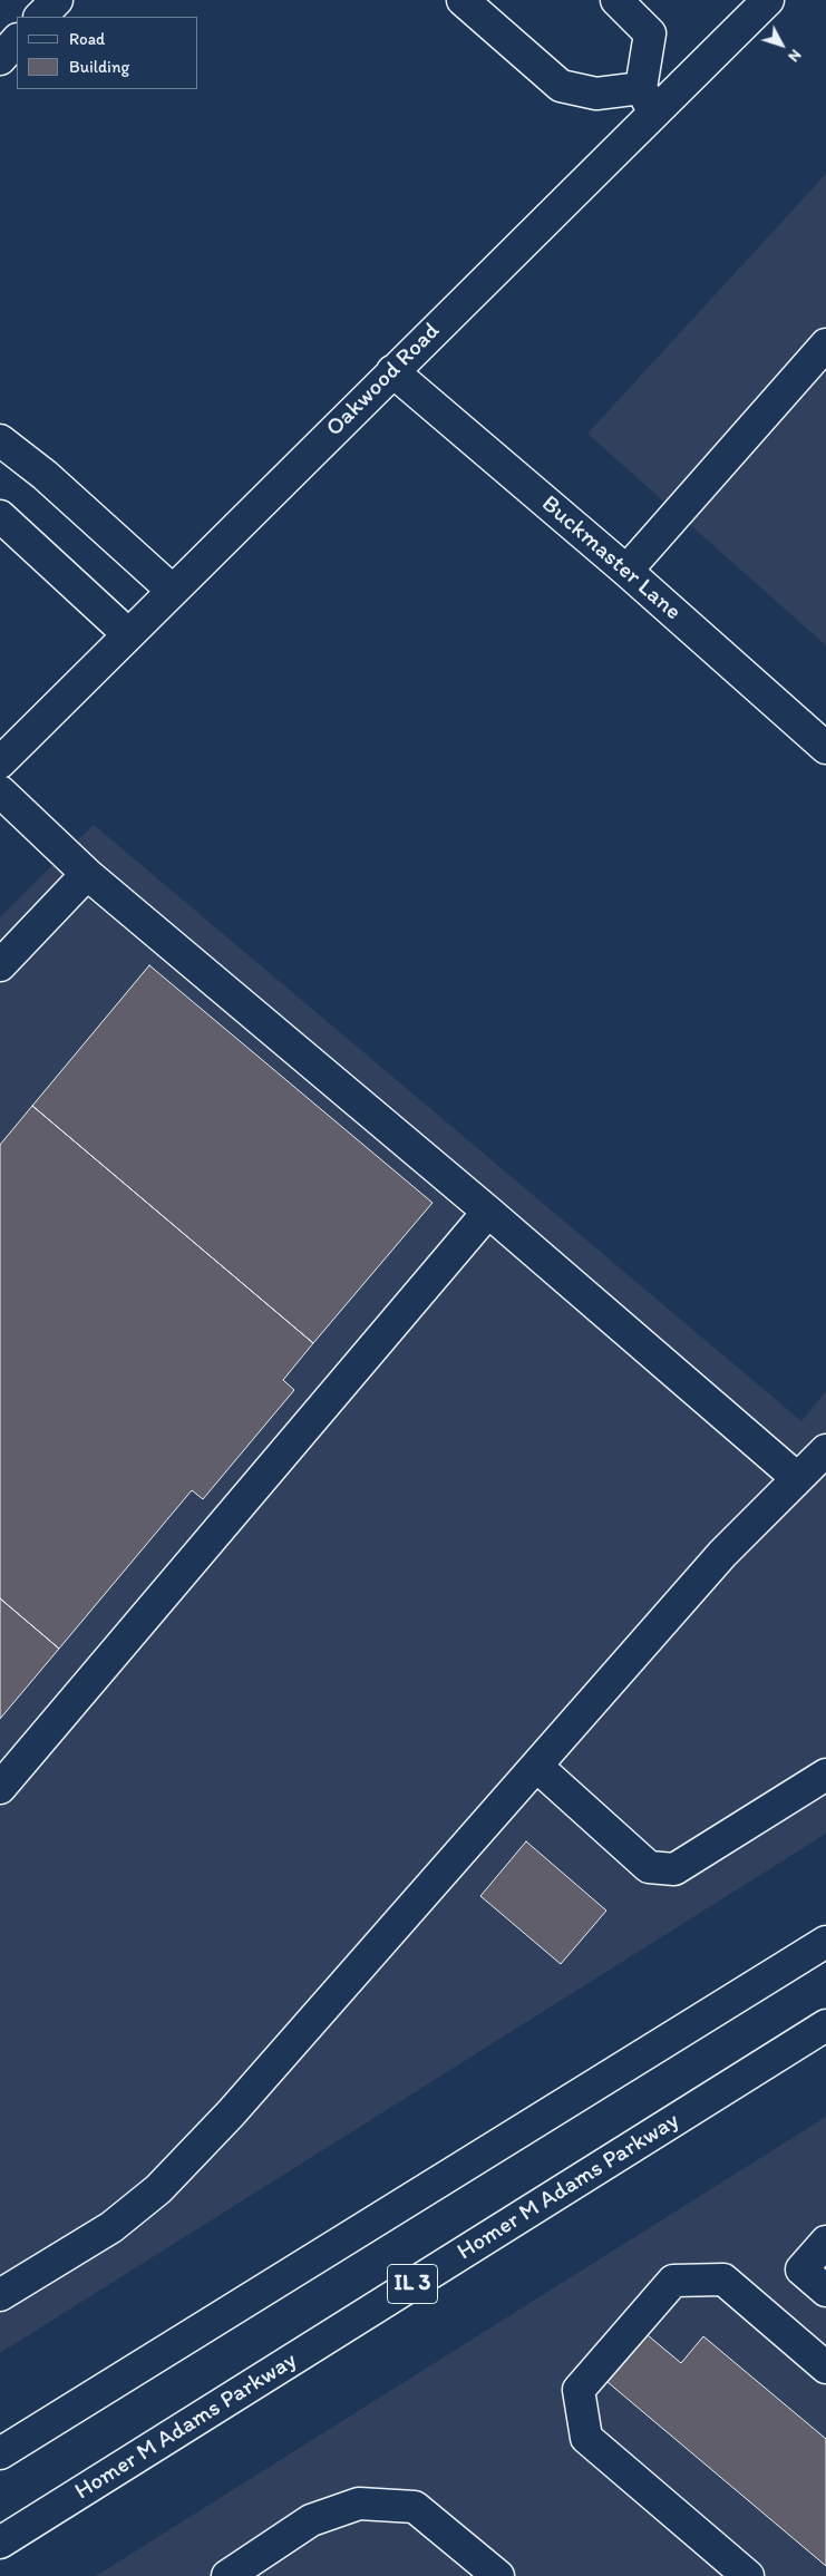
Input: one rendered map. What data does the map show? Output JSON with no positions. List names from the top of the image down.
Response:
{
  "streets": {
    "main road": [
      "Oakwood Road",
      "Buckmaster Lane",
      "Homer M Adams Parkway",
      "IL 3"
    ]
  },
  "crossings": [
    ["Oakwood Road", "Buckmaster Lane"]
  ],
  "legend": ["Road", "Building"],
  "north": "bottom right"
}
